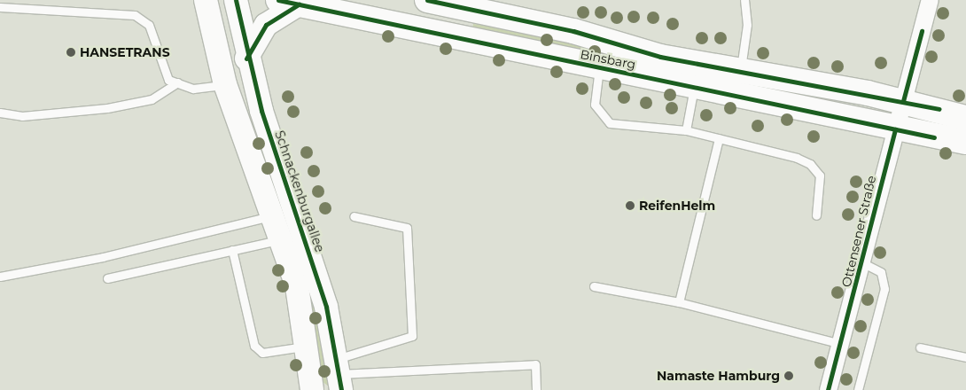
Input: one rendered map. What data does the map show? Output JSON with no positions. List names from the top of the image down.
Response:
{
  "streets": {
    "main road": ["Binsbarg", "Schnackenburgallee"],
    "street": ["Ottensener Straße"]
  },
  "crossings": [
    ["Binsbarg", "Ottensener Straße"]
  ],
  "places": ["HANSETRANS", "ReifenHelm", "Namaste Hamburg"]
}
